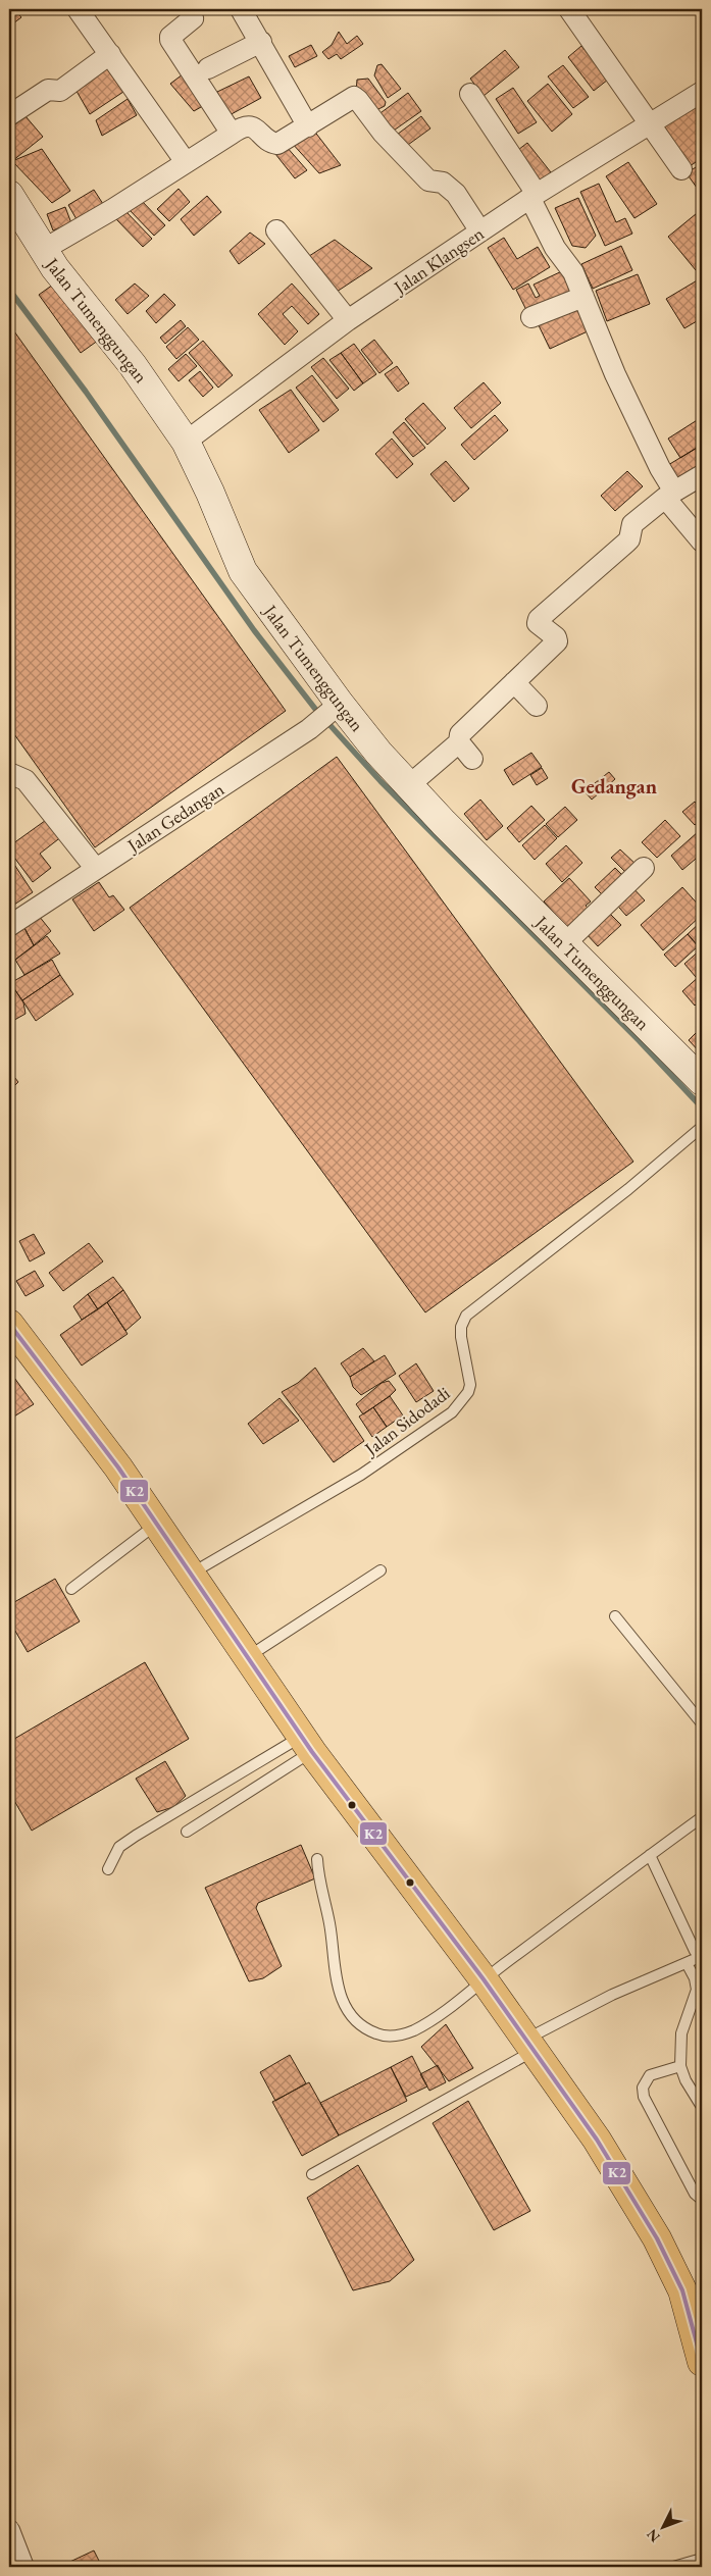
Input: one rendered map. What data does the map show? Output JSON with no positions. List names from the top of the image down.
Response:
{
  "streets": {
    "street": ["Jalan Klangsen", "Jalan Tumenggungan", "Jalan Gedangan"],
    "lane": ["Jalan Sidodadi"]
  },
  "crossings": [
    ["Jalan Klangsen", "Jalan Tumenggungan"],
    ["Jalan Tumenggungan", "Jalan Gedangan"]
  ],
  "districts": ["Gedangan"],
  "lines": ["transit line K2"],
  "north": "bottom left"
}
